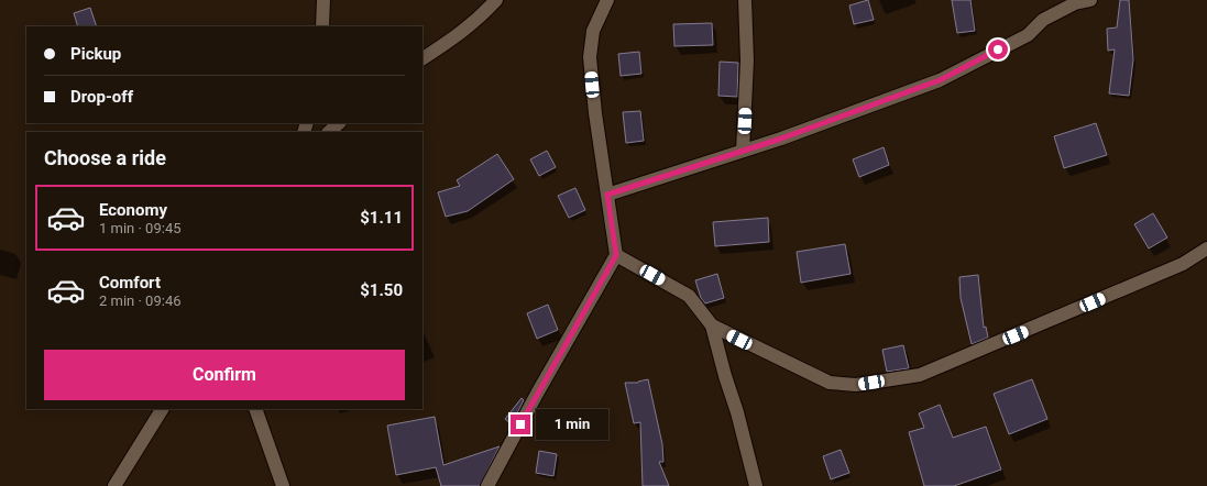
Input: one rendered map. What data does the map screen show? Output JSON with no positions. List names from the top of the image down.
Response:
{
  "page": {
    "banner": ["Pickup", "Drop-off"],
    "heading": "Choose a ride",
    "list": [
      {
        "name": "Economy",
        "note": "1 min · 09:45",
        "value": "$1.11"
      },
      {
        "name": "Comfort",
        "note": "2 min · 09:46",
        "value": "$1.50"
      }
    ],
    "buttons": "Confirm",
    "bubble": "1 min"
  }
}
